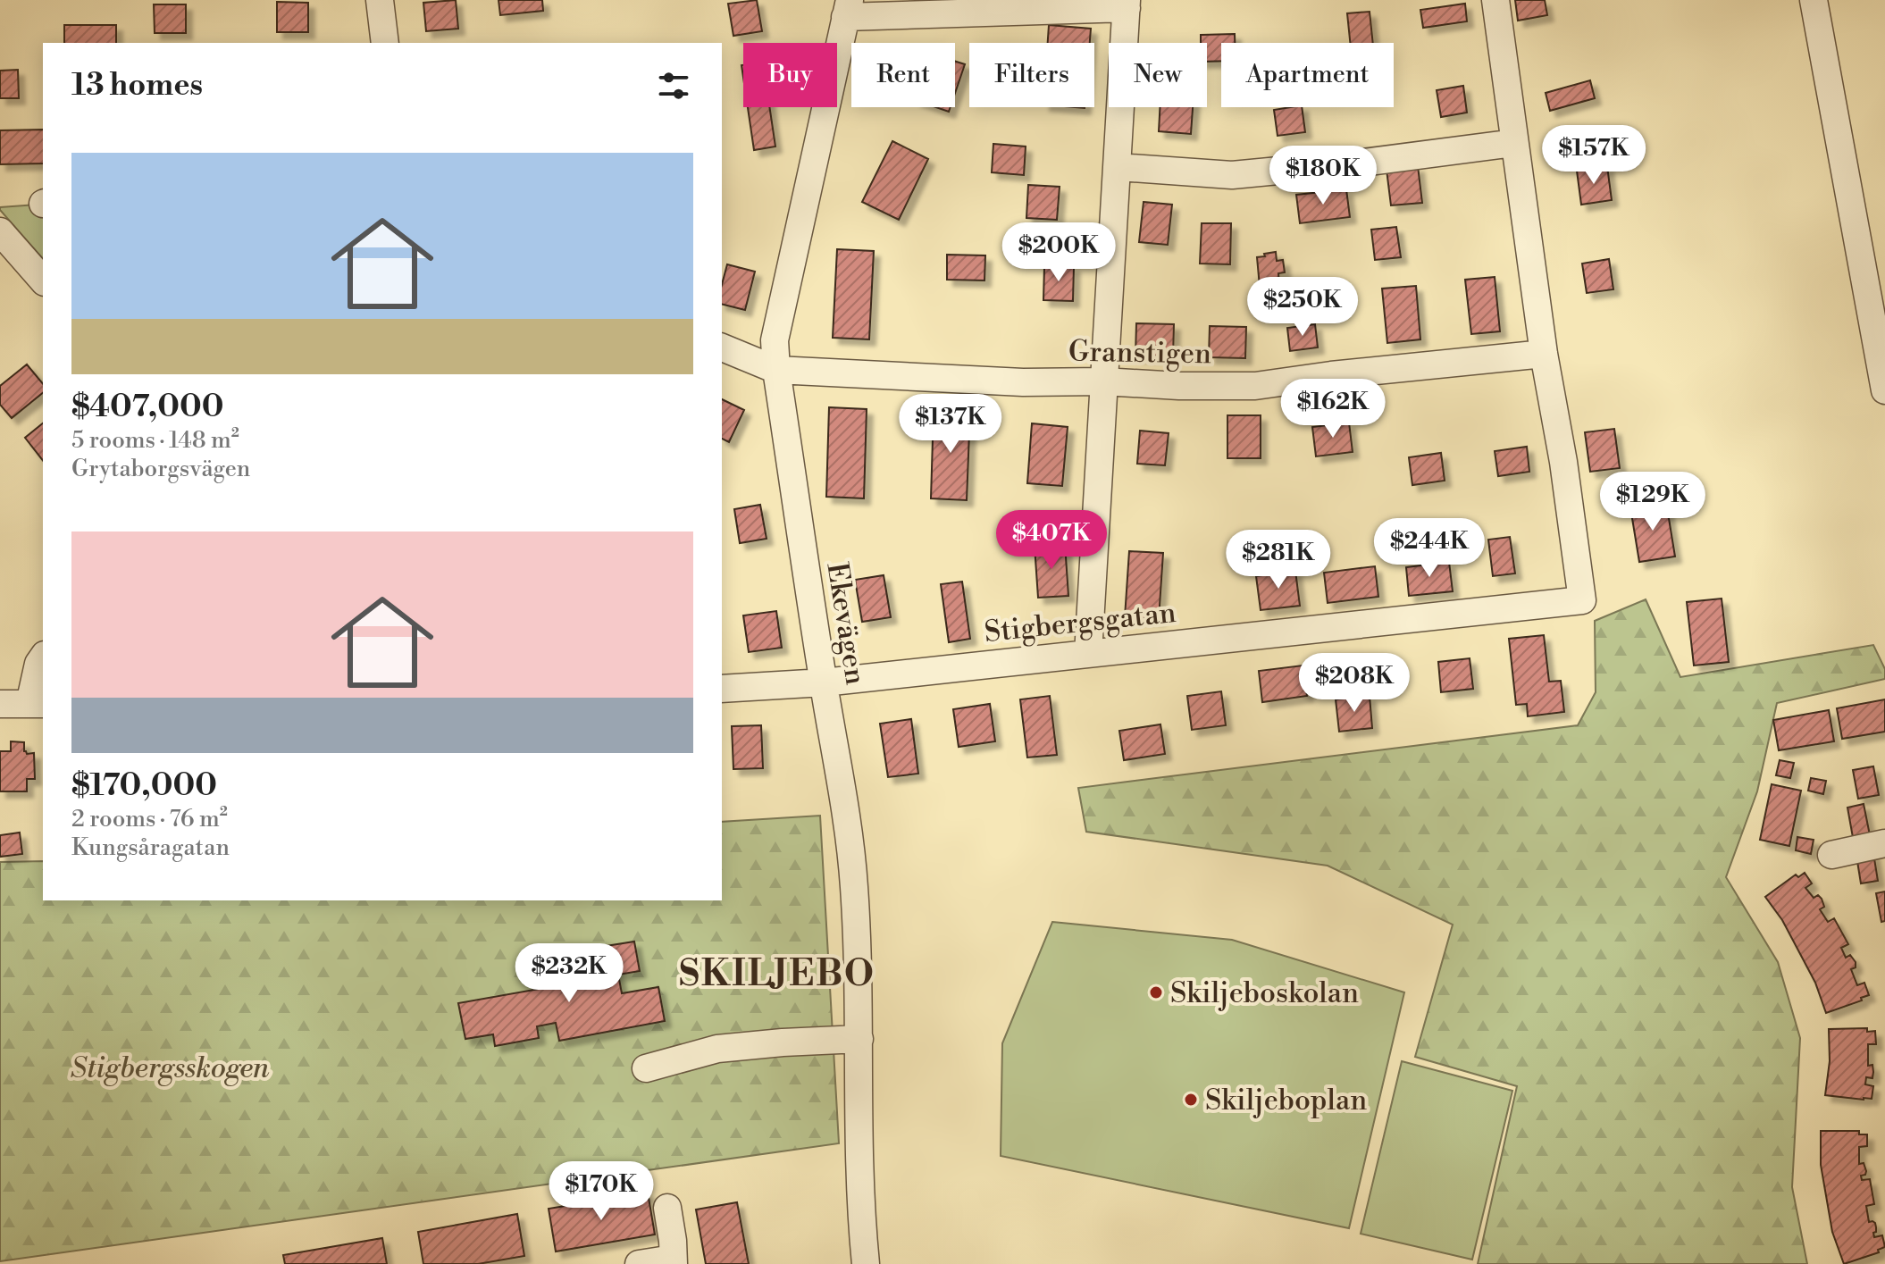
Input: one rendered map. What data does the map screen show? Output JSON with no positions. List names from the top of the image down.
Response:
{
  "streets": {
    "street": ["Granstigen", "Stigbergsgatan", "Ekevägen"]
  },
  "crossings": [
    ["Granstigen", "Stigbergsgatan"],
    ["Granstigen", "Ekevägen"],
    ["Stigbergsgatan", "Ekevägen"]
  ],
  "districts": ["SKILJEBO"],
  "parks": ["Stigbergsskogen"],
  "places": ["Skiljeboskolan", "Skiljeboplan"],
  "page": {
    "chip": [
      "Buy",
      "Rent",
      "Filters",
      "New",
      "Apartment"
    ],
    "heading": "13 homes",
    "price": [
      "$157K",
      "$180K",
      "$200K",
      "$250K",
      "$162K",
      "$137K",
      "$129K",
      "$407K",
      "$244K",
      "$281K",
      "$208K",
      "$232K",
      "$170K"
    ],
    "list": [
      {
        "name": "$407,000",
        "note": "5 rooms · 148 m² · Grytaborgsvägen"
      },
      {
        "name": "$170,000",
        "note": "2 rooms · 76 m² · Kungsåragatan"
      }
    ]
  }
}
